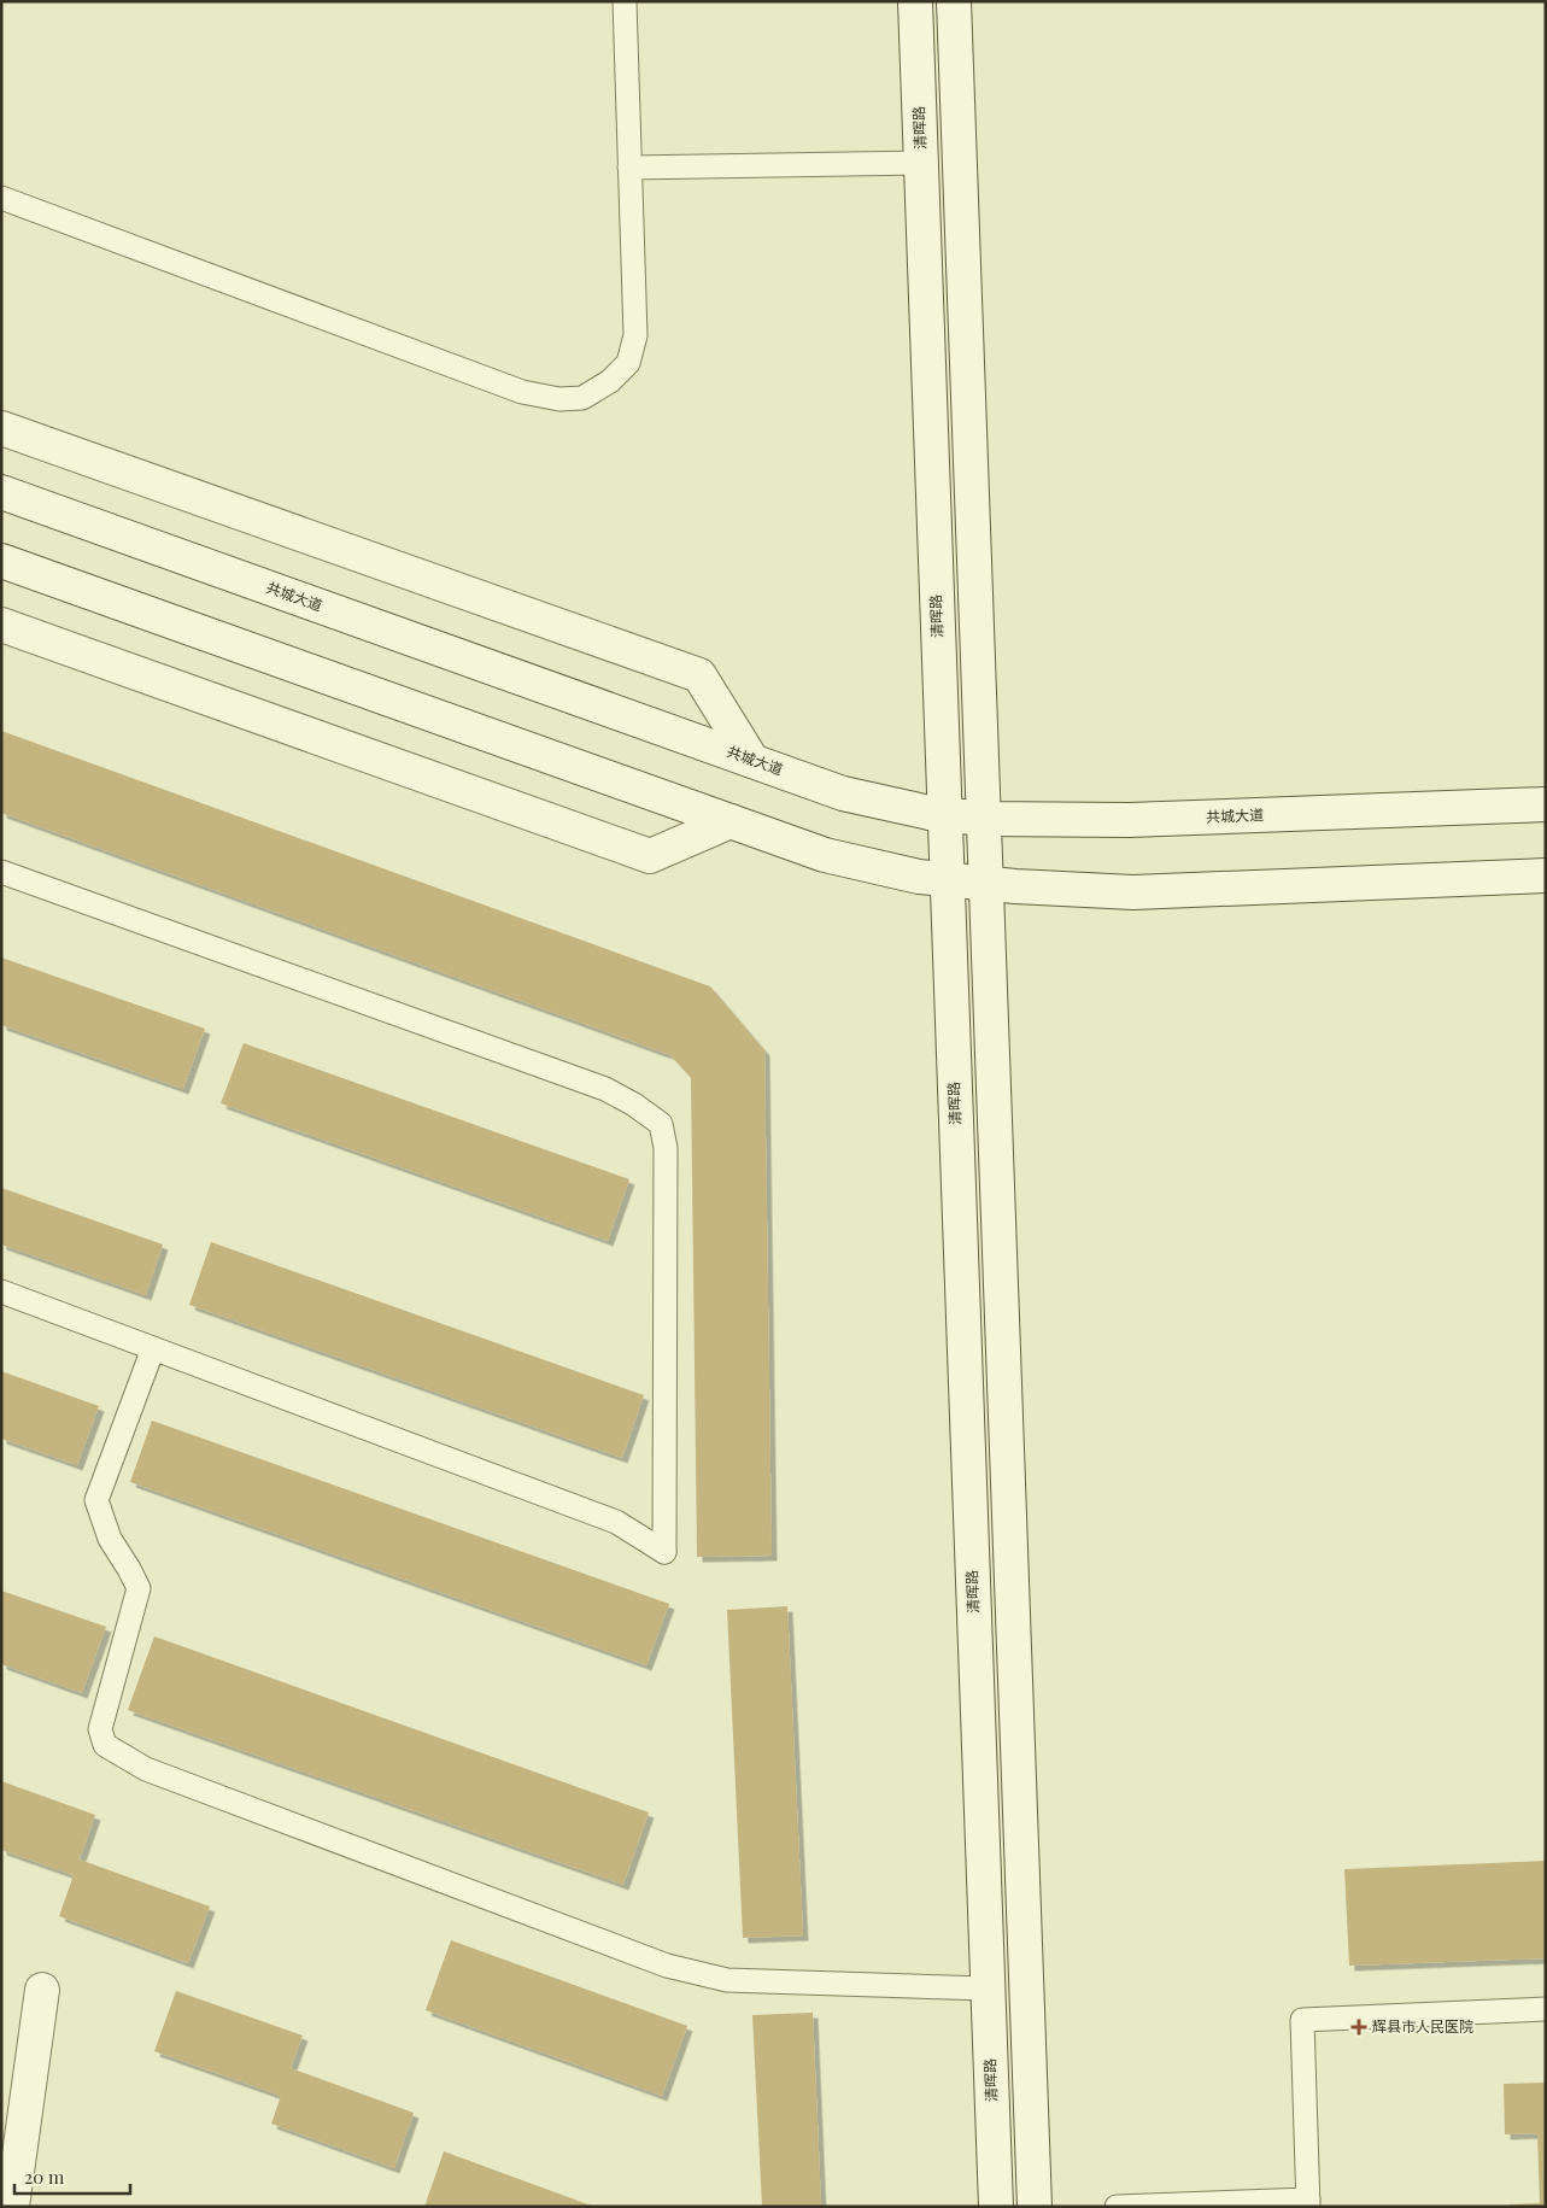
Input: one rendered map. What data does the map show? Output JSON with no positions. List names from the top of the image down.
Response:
{
  "streets": {
    "main road": ["清晖路", "共城大道"]
  },
  "crossings": [
    ["清晖路", "共城大道"]
  ],
  "places": {
    "health": ["辉县市人民医院"]
  },
  "scale_bar": "20 m"
}
